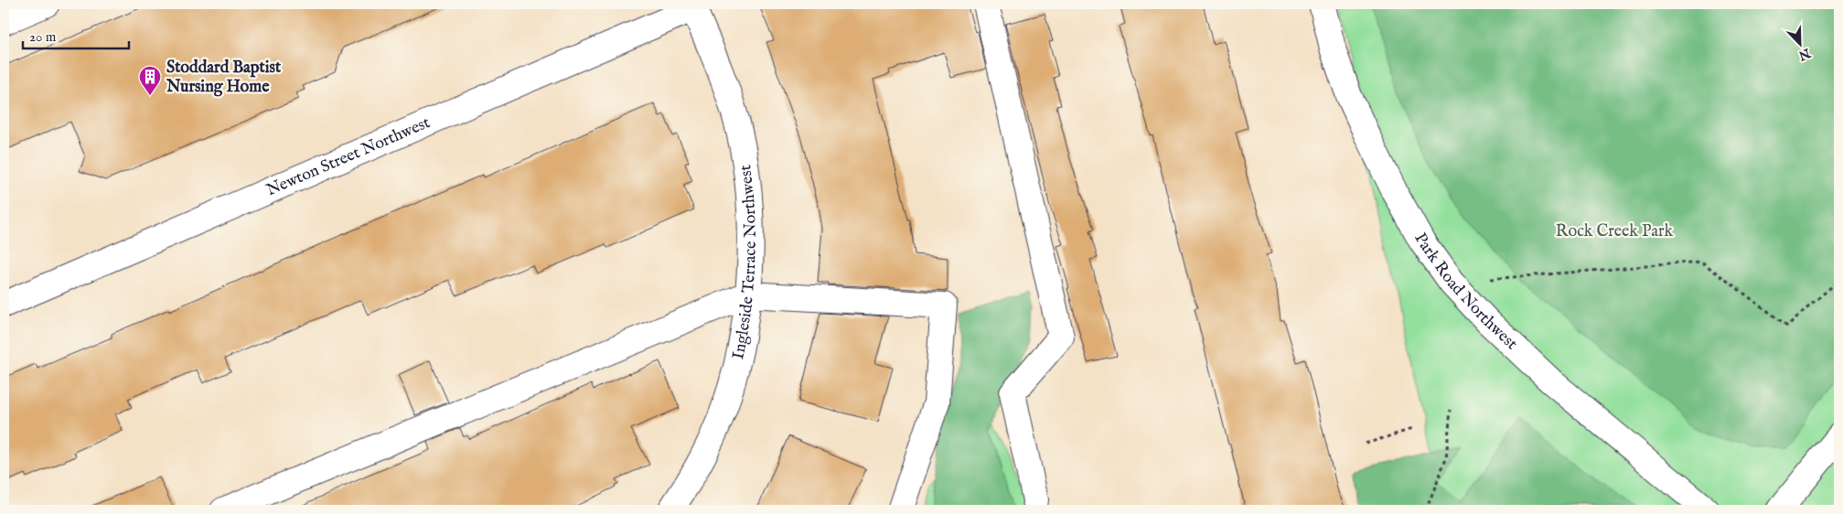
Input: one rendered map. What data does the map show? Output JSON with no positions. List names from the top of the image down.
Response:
{
  "streets": {
    "street": ["Newton Street Northwest", "Ingleside Terrace Northwest", "Park Road Northwest"]
  },
  "crossings": [
    ["Newton Street Northwest", "Ingleside Terrace Northwest"]
  ],
  "parks": ["Rock Creek Park"],
  "places": {
    "building": ["Stoddard Baptist Nursing Home"]
  },
  "scale_bar": "20 m",
  "north": "bottom right"
}
